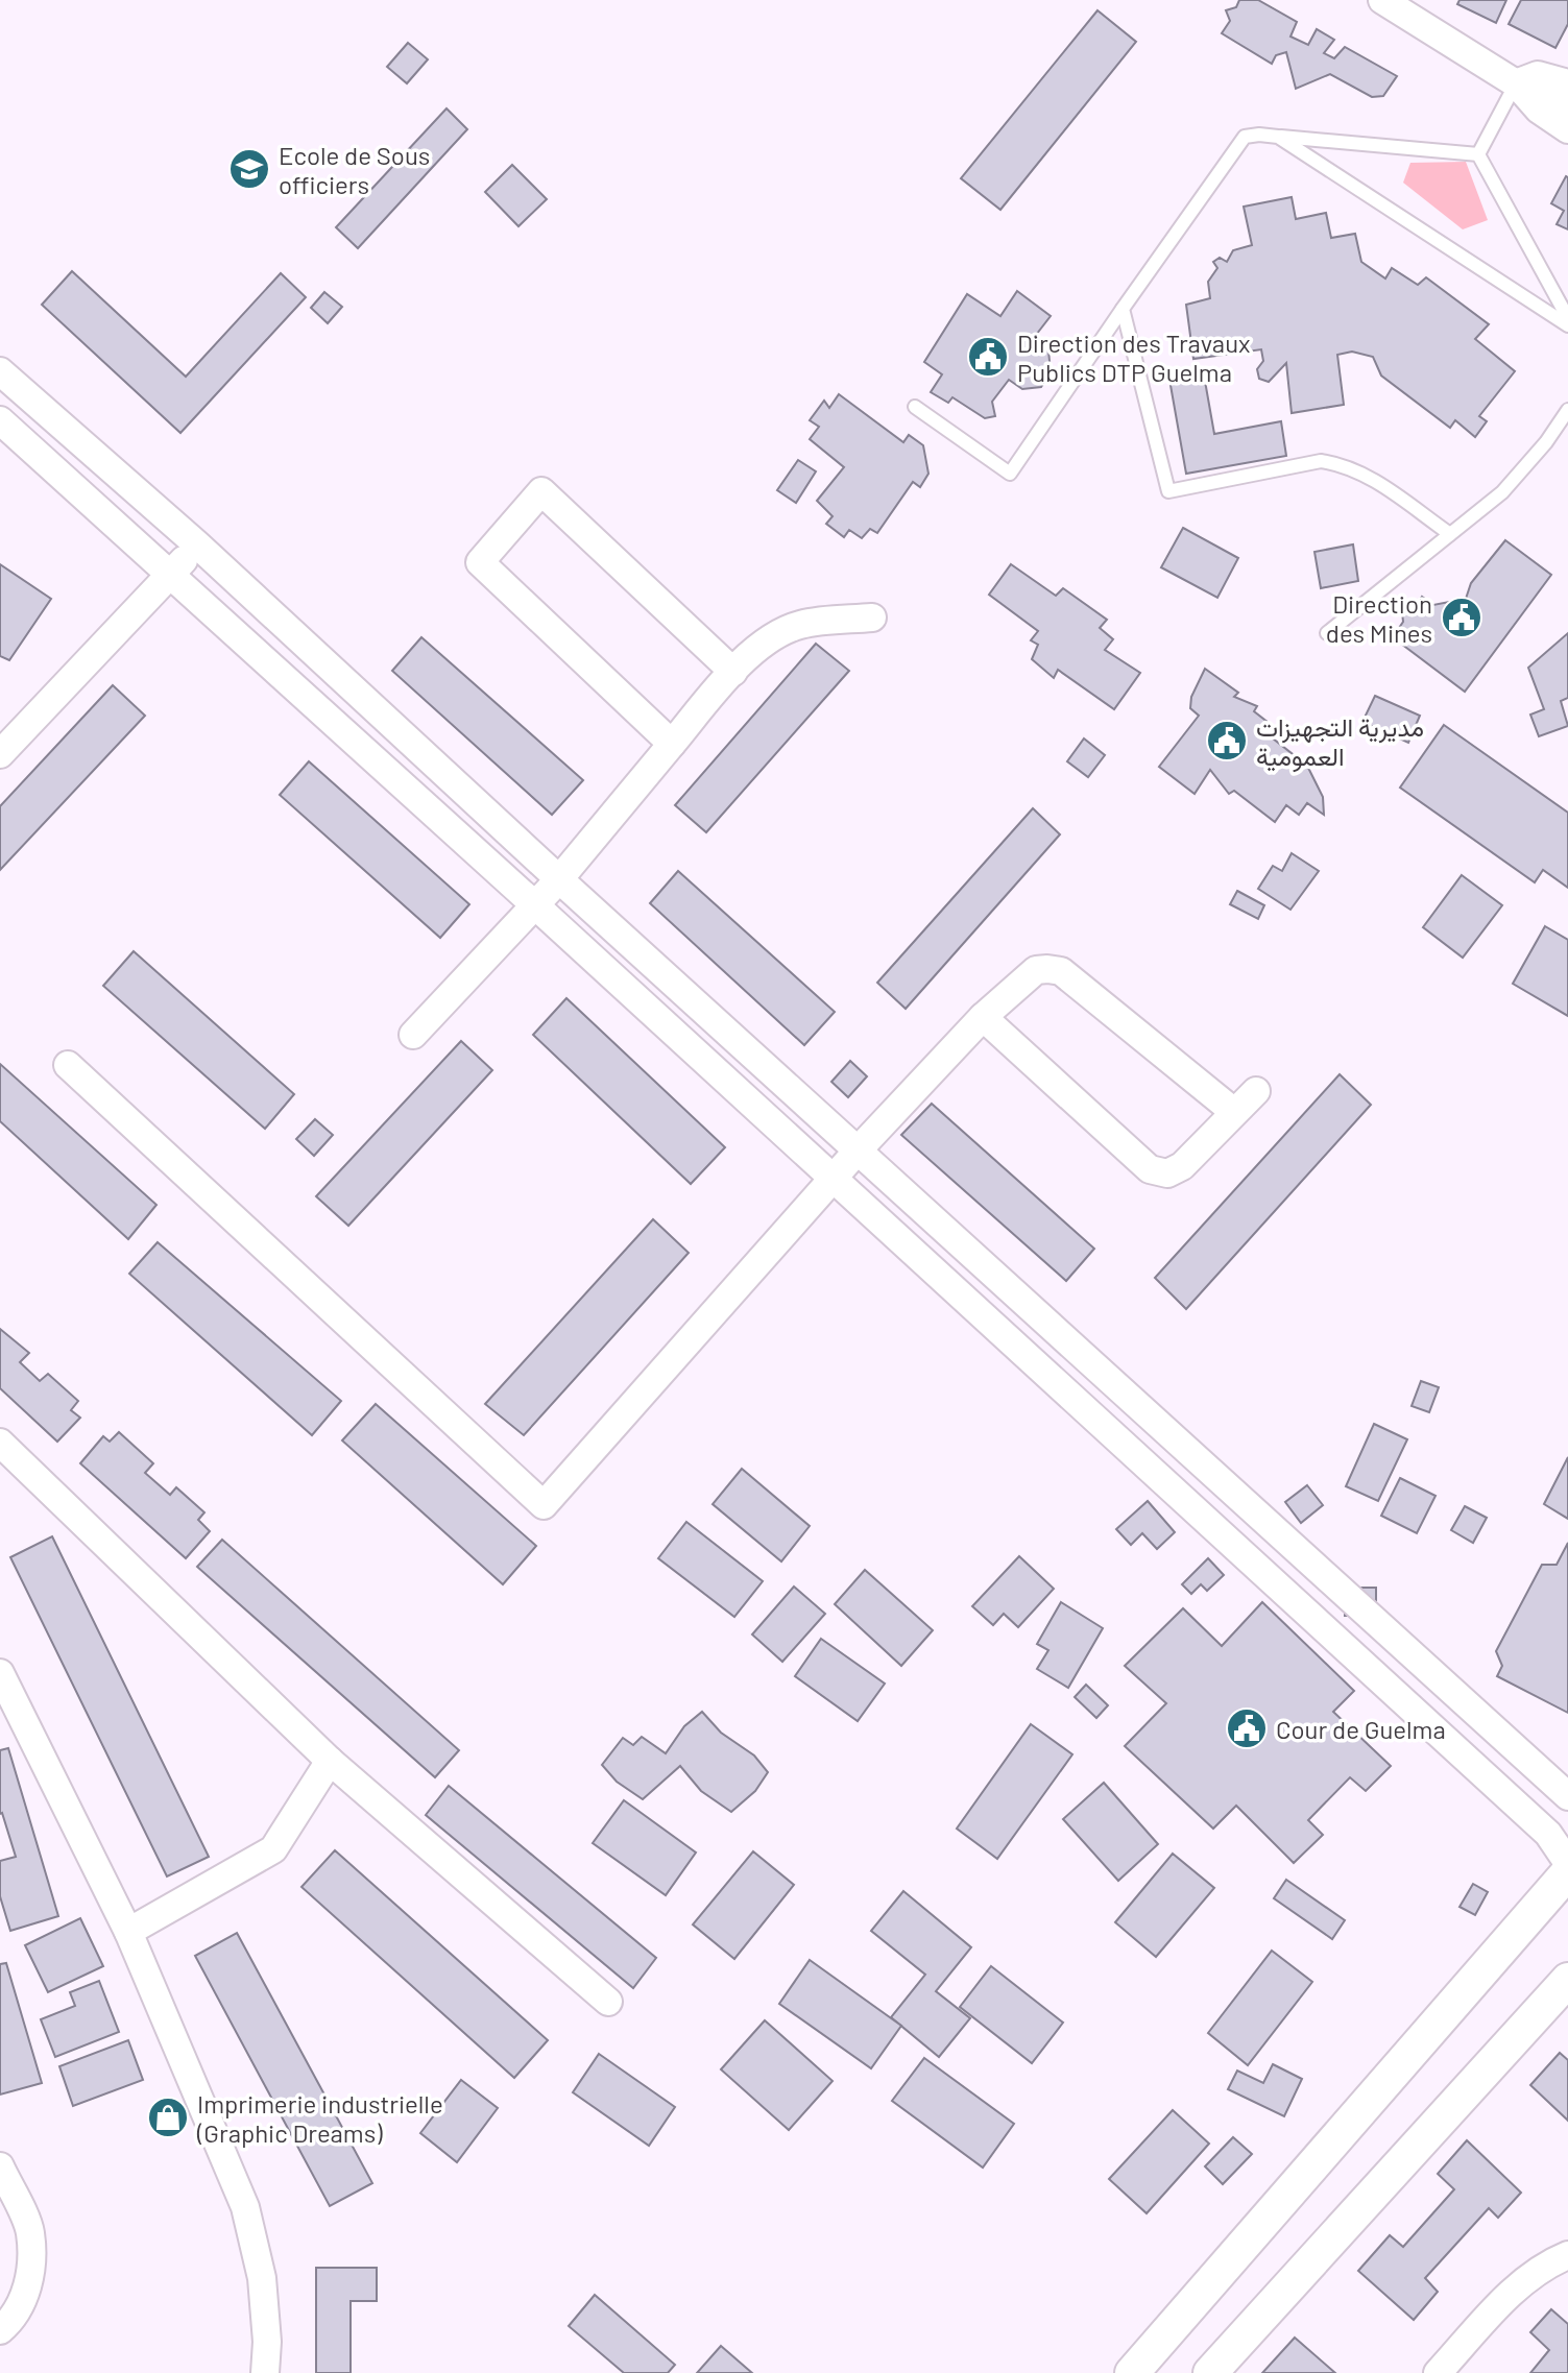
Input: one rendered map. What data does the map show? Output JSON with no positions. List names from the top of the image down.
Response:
{
  "places": {
    "school or university": ["Ecole de Sous officiers"],
    "public building": [
      "Direction des Travaux Publics DTP Guelma",
      "Direction des Mines",
      "مديرية التجهيزات العمومية",
      "Cour de Guelma"
    ],
    "shop": ["Imprimerie industrielle (Graphic Dreams)"]
  }
}
